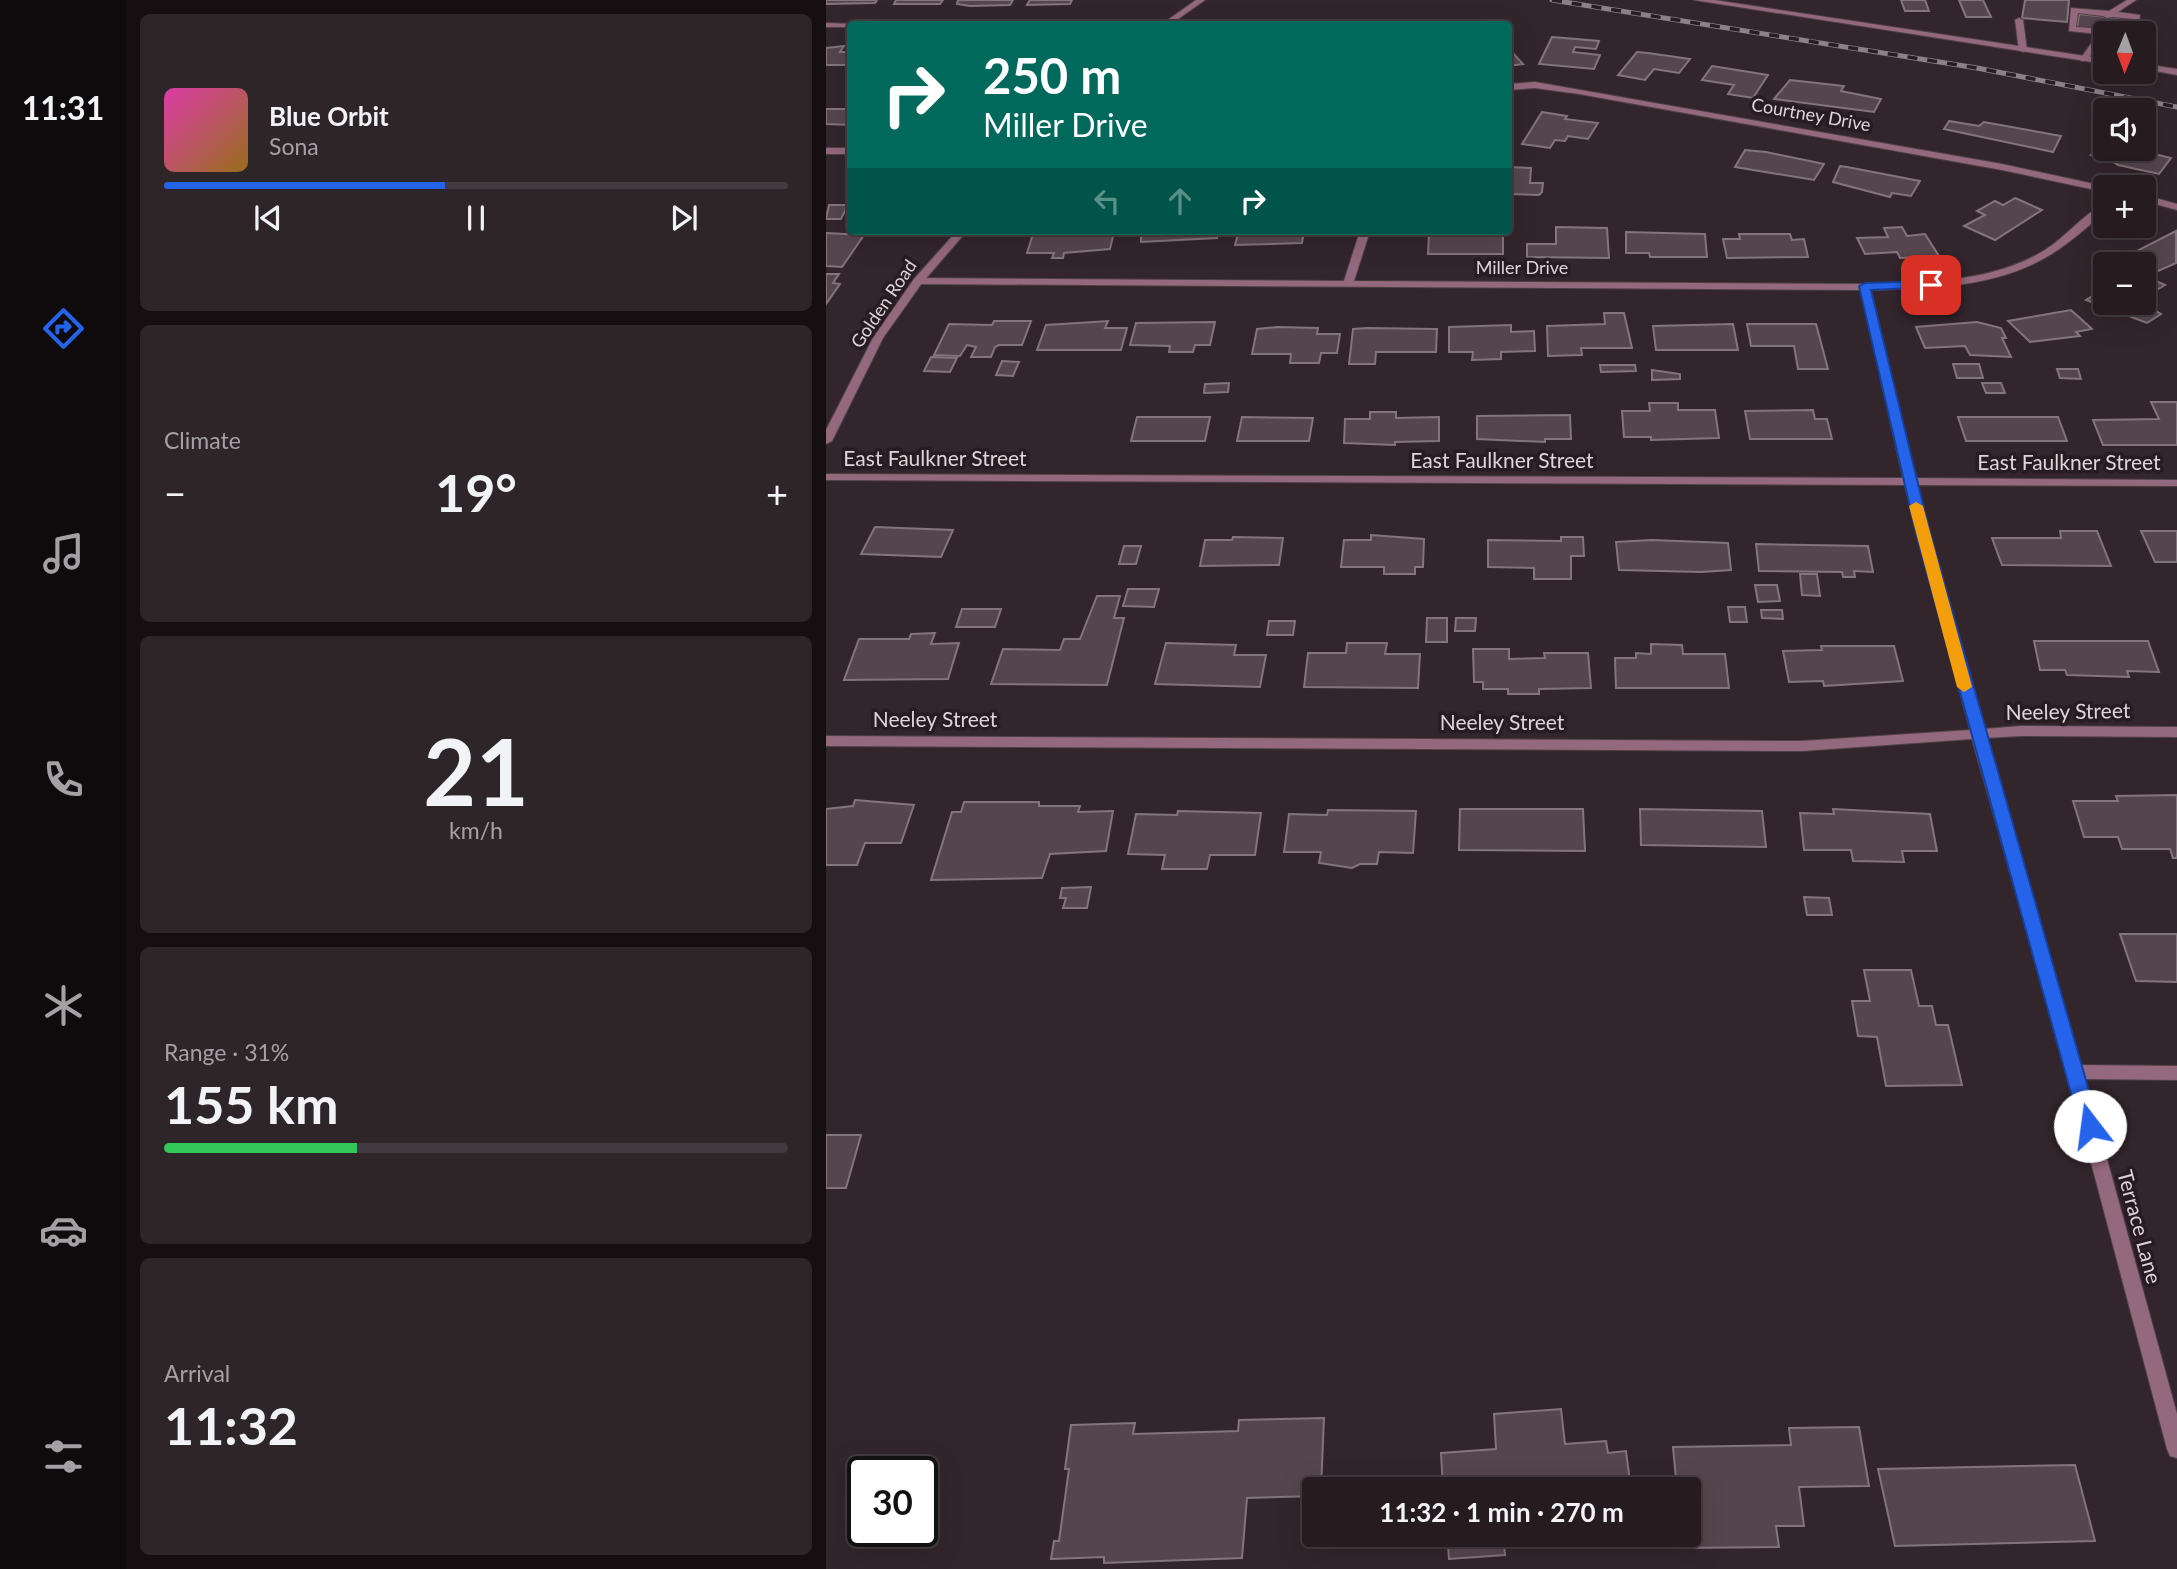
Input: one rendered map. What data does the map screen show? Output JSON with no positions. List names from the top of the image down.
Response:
{
  "streets": {
    "street": [
      "Courtney Drive",
      "Miller Drive",
      "Golden Road",
      "East Faulkner Street",
      "Neeley Street",
      "Terrace Lane"
    ]
  },
  "crossings": [
    ["Miller Drive", "Golden Road"],
    ["Miller Drive", "Terrace Lane"],
    ["East Faulkner Street", "Terrace Lane"],
    ["Neeley Street", "Terrace Lane"]
  ],
  "north": "bottom",
  "page": {
    "tabs": "11:31",
    "map_buttons": ["+", "−"],
    "turn": ["250 m", "Miller Drive"],
    "song": ["Blue Orbit", "Sona"],
    "tile": [
      "Climate",
      ["21", "km/h"],
      ["Range · 31%", "155 km"],
      ["Arrival", "11:32"]
    ],
    "heat": ["−", "19°", "+"],
    "limit": "30",
    "trip": "11:32 · 1 min · 270 m"
  }
}
